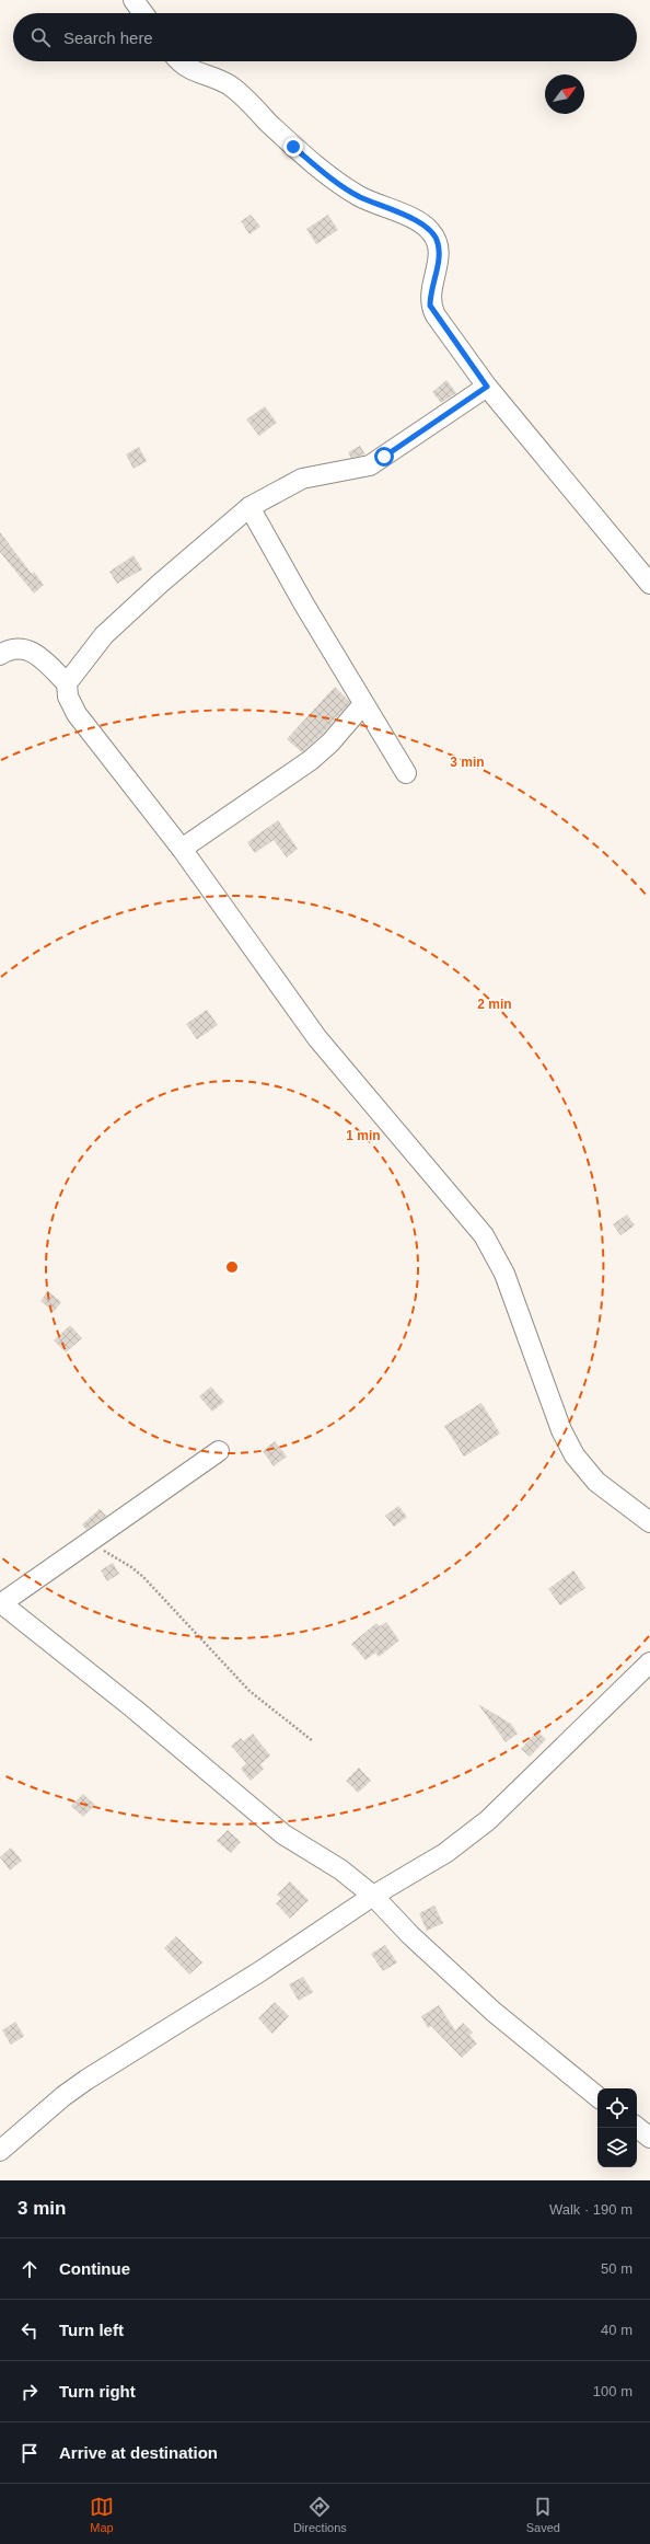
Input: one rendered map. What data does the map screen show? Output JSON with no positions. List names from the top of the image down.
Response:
{
  "north": "top right",
  "page": {
    "search": "Search here",
    "heading": ["3 min", "Walk · 190 m"],
    "list": [
      ["Continue", "50 m"],
      ["Turn left", "40 m"],
      ["Turn right", "100 m"],
      "Arrive at destination"
    ],
    "nav": ["Map", "Directions", "Saved"]
  },
  "rings": ["3 min", "2 min", "1 min"]
}
